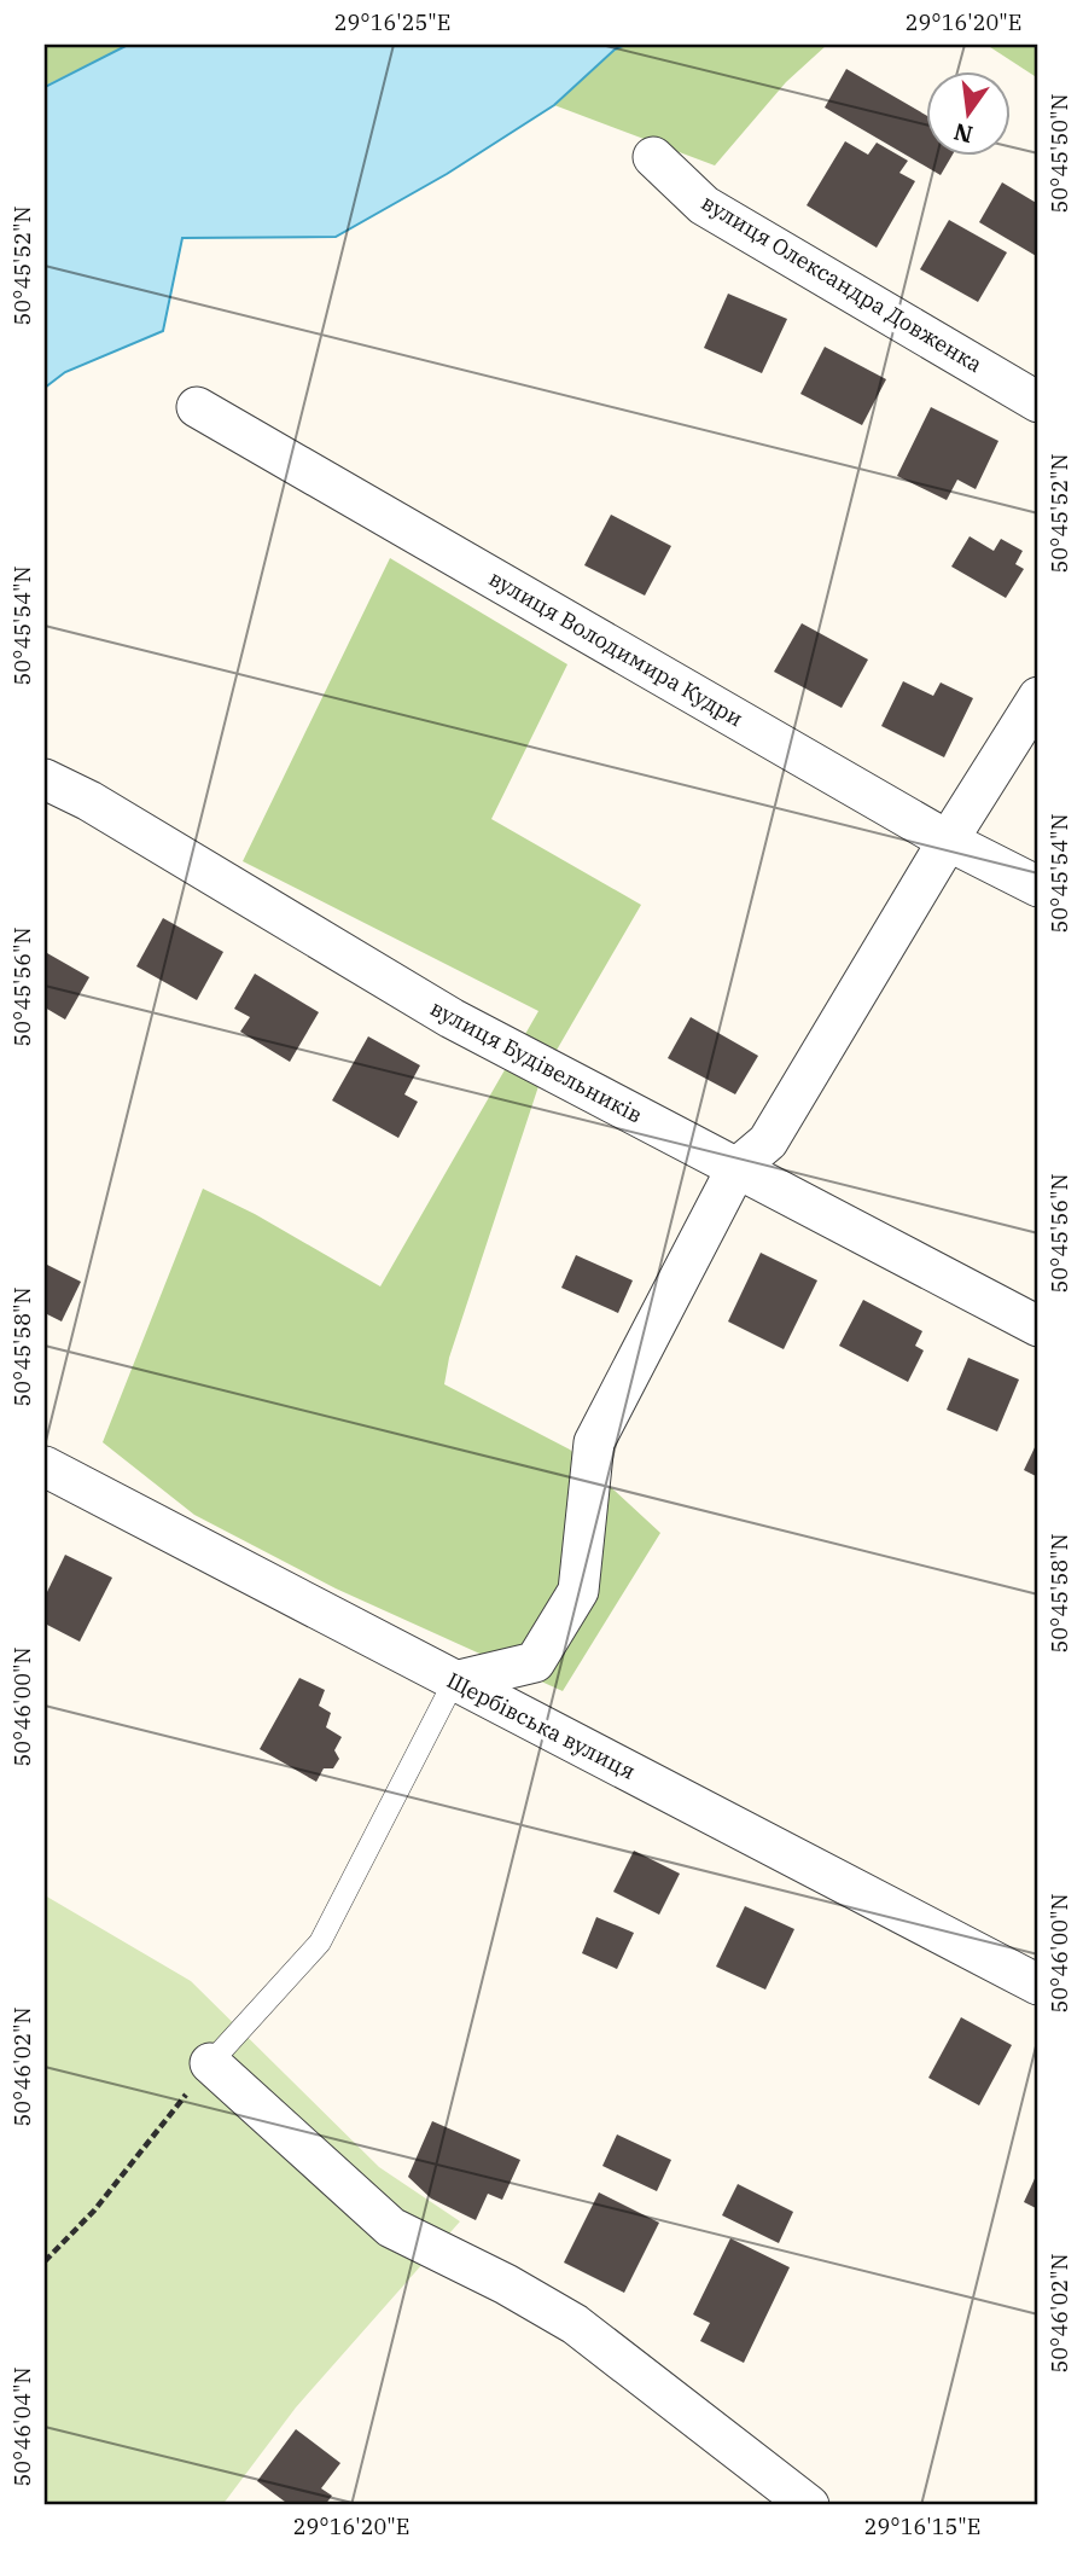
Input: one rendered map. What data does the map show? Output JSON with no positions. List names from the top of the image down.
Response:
{
  "streets": {
    "street": [
      "вулиця Олександра Довженка",
      "вулиця Володимира Кудри",
      "вулиця Будівельників",
      "Щербівська вулиця"
    ]
  },
  "north": "bottom",
  "coordinates": [
    "29°16'25\"E",
    "29°16'20\"E",
    "50°45'50\"N",
    "50°45'52\"N",
    "50°45'54\"N",
    "50°45'56\"N",
    "50°45'58\"N",
    "50°46'00\"N",
    "50°46'02\"N",
    "50°46'04\"N",
    "29°16'15\"E"
  ]
}
